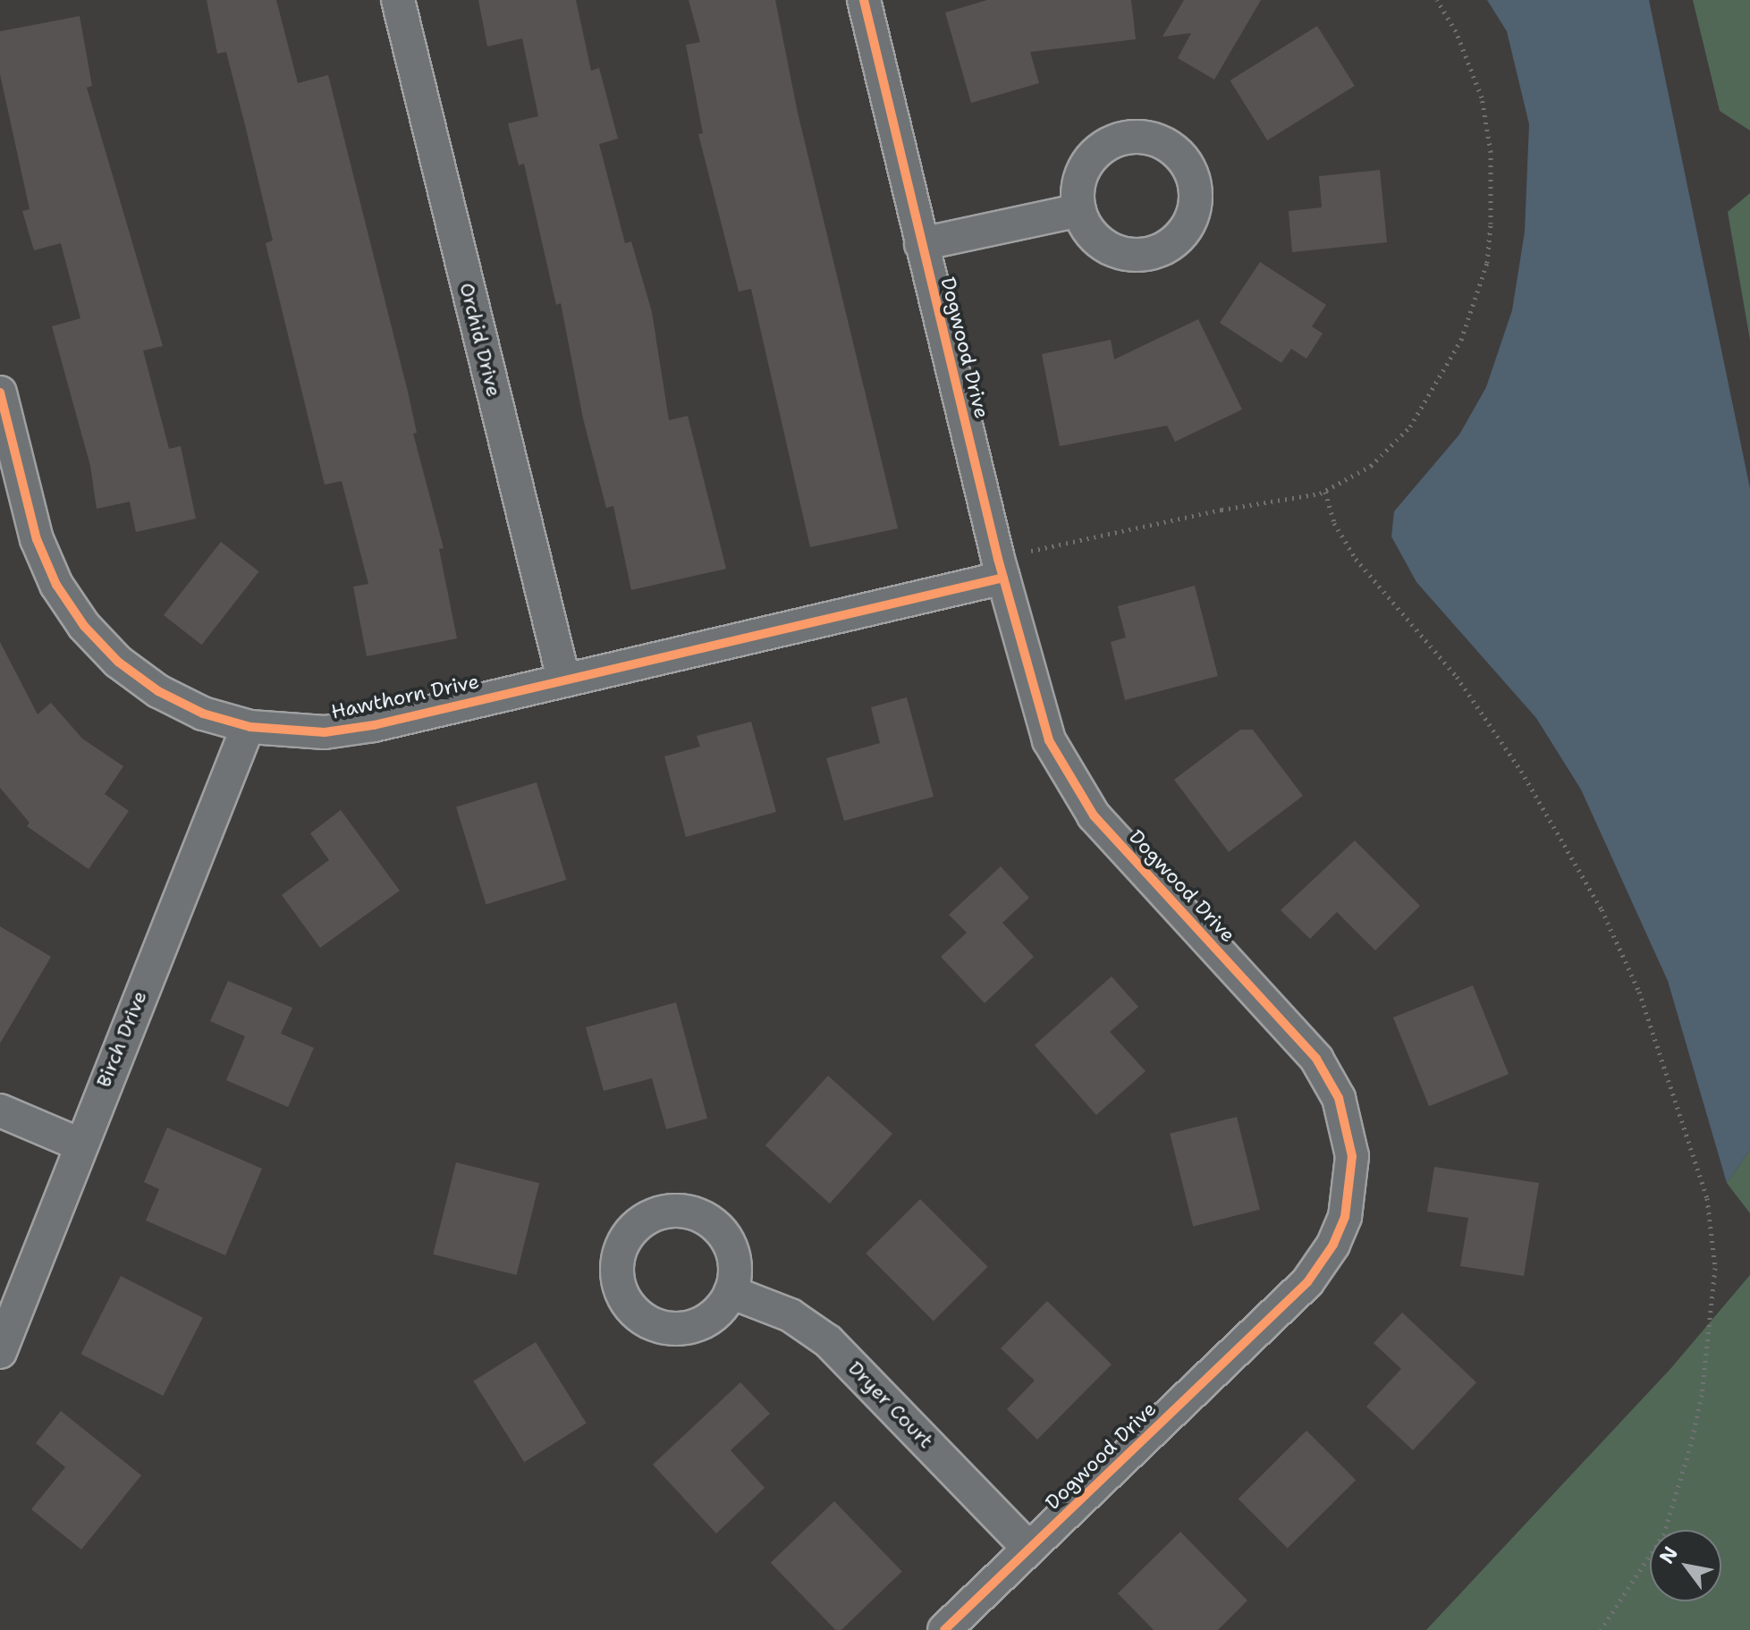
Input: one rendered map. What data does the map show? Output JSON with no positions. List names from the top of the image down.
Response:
{
  "streets": {
    "street": [
      "Orchid Drive",
      "Dogwood Drive",
      "Hawthorn Drive",
      "Birch Drive",
      "Dryer Court"
    ]
  },
  "crossings": [
    ["Orchid Drive", "Hawthorn Drive"],
    ["Dogwood Drive", "Hawthorn Drive"],
    ["Dogwood Drive", "Dryer Court"],
    ["Hawthorn Drive", "Birch Drive"]
  ],
  "north": "top left"
}
